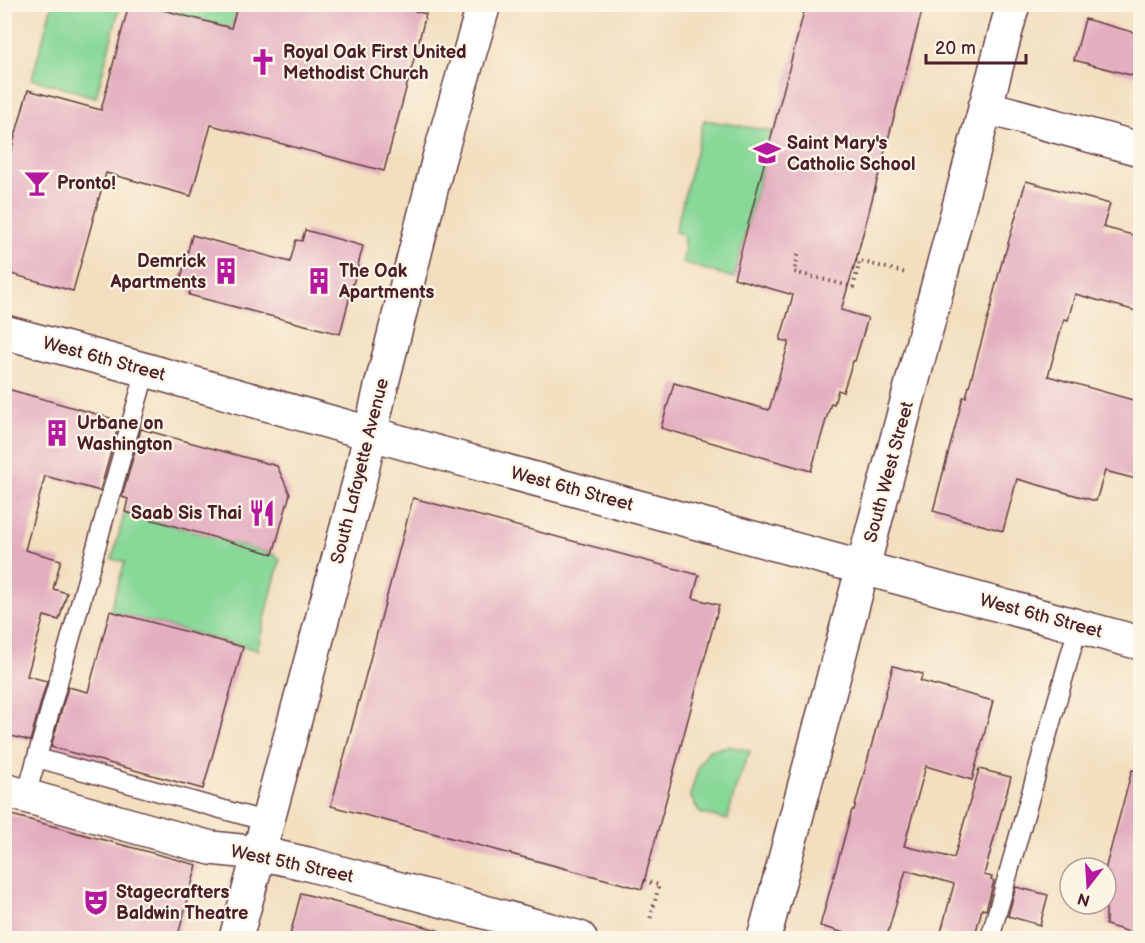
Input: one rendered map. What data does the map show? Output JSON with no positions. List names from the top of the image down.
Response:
{
  "streets": {
    "street": [
      "West 6th Street",
      "South Lafayette Avenue",
      "South West Street",
      "West 5th Street"
    ]
  },
  "crossings": [
    ["West 6th Street", "South Lafayette Avenue"],
    ["West 6th Street", "South West Street"],
    ["South Lafayette Avenue", "West 5th Street"]
  ],
  "places": {
    "church": ["Royal Oak First United Methodist Church"],
    "school or university": ["Saint Mary's Catholic School"],
    "bar": ["Pronto!"],
    "building": ["Demrick Apartments", "The Oak Apartments", "Urbane on Washington"],
    "restaurant": ["Saab Sis Thai"],
    "theatre": ["Stagecrafters Baldwin Theatre"]
  },
  "scale_bar": "20 m",
  "north": "bottom"
}
